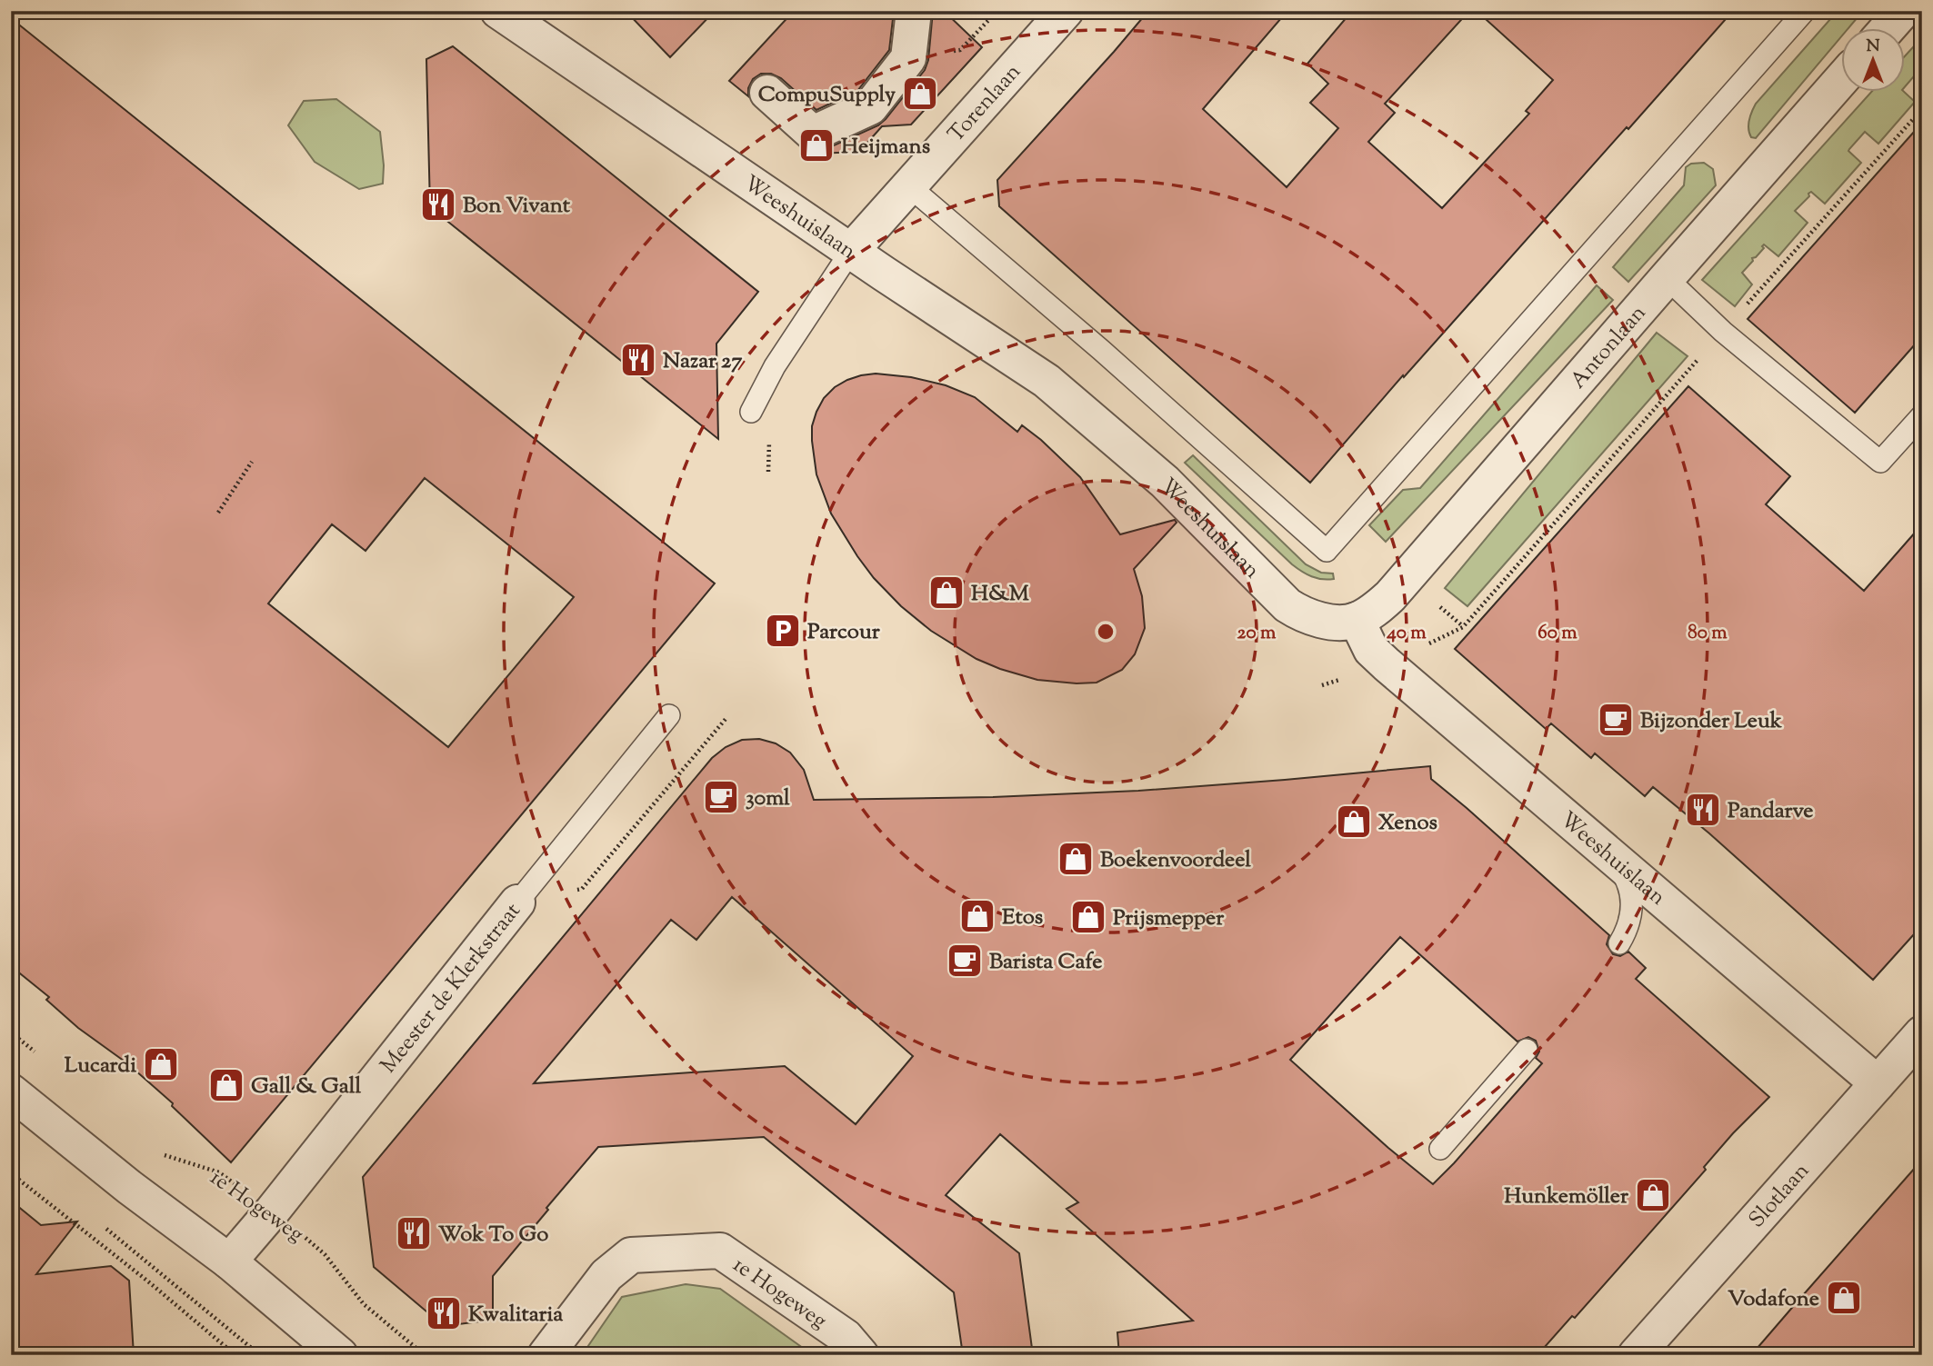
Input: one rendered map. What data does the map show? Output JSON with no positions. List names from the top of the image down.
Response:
{
  "streets": {
    "street": [
      "Torenlaan",
      "Weeshuislaan",
      "Antonlaan",
      "Meester de Klerkstraat",
      "Slotlaan",
      "1e Hogeweg"
    ]
  },
  "crossings": [
    ["Torenlaan", "Weeshuislaan"],
    ["Weeshuislaan", "Antonlaan"],
    ["Weeshuislaan", "Slotlaan"],
    ["Meester de Klerkstraat", "1e Hogeweg"]
  ],
  "places": {
    "shop": [
      "CompuSupply",
      "Heijmans",
      "H&M",
      "Xenos",
      "Boekenvoordeel",
      "Etos",
      "Prijsmepper",
      "Lucardi",
      "Gall & Gall",
      "Hunkemöller",
      "Vodafone"
    ],
    "restaurant": [
      "Bon Vivant",
      "Nazar 27",
      "Pandarve",
      "Wok To Go",
      "Kwalitaria"
    ],
    "parking": ["Parcour"],
    "cafe": ["Bijzonder Leuk", "30ml", "Barista Cafe"]
  },
  "north": "top",
  "rings": [
    "20 m",
    "40 m",
    "60 m",
    "80 m"
  ]
}
